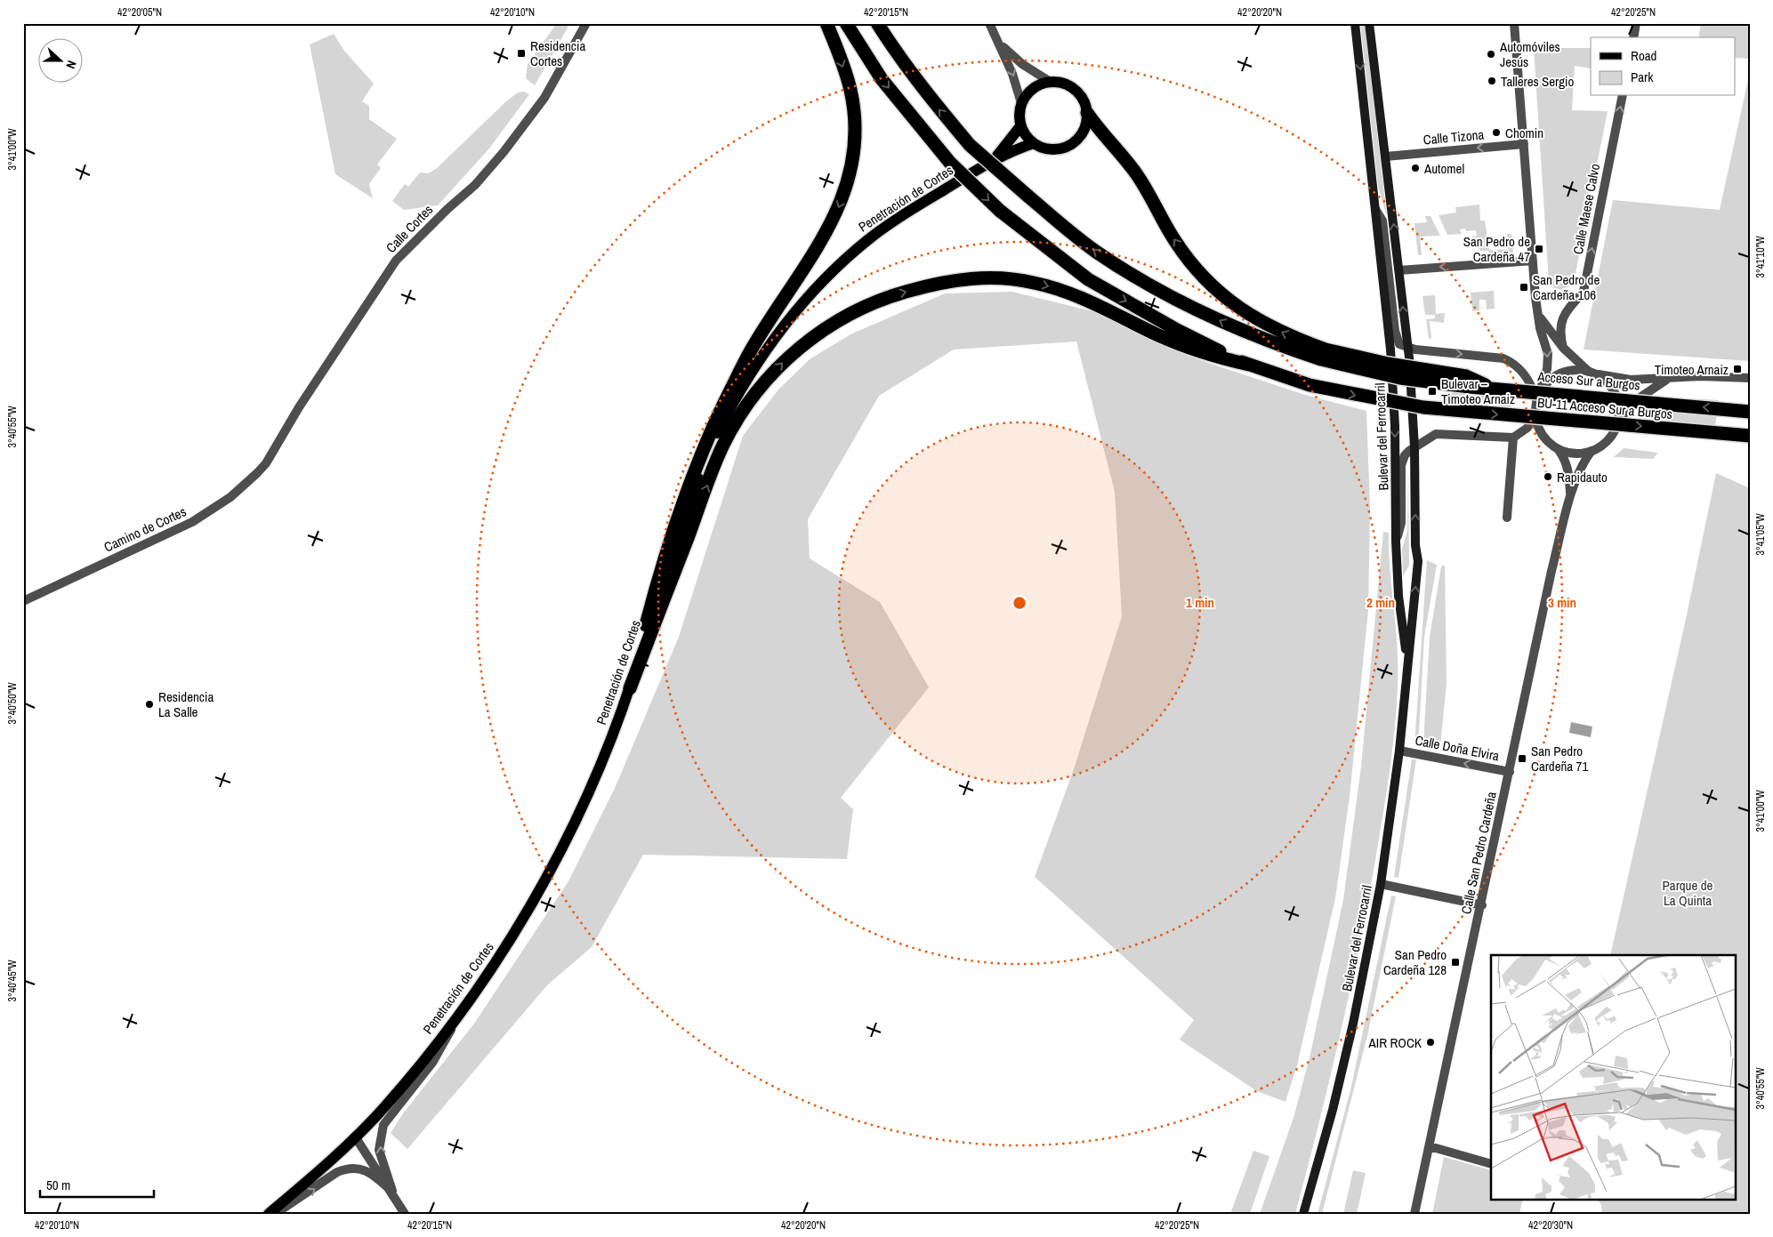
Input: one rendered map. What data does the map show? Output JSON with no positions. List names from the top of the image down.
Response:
{
  "streets": {
    "highway": ["Acceso Sur a Burgos", "BU-11 Acceso Sur a Burgos"],
    "main road": ["Penetración de Cortes", "Bulevar del Ferrocarril"],
    "street": [
      "Calle Tizona",
      "Calle Maese Calvo",
      "Calle Cortes",
      "Camino de Cortes",
      "Calle Doña Elvira",
      "Calle San Pedro Cardeña"
    ]
  },
  "crossings": [
    ["Calle Tizona", "Bulevar del Ferrocarril"],
    ["Calle Cortes", "Camino de Cortes"],
    ["Bulevar del Ferrocarril", "Calle Doña Elvira"],
    ["Calle Doña Elvira", "Calle San Pedro Cardeña"]
  ],
  "one_way": ["Calle Tizona", "Acceso Sur a Burgos", "Calle Doña Elvira"],
  "parks": ["Parque de La Quinta"],
  "places": {
    "transit": [
      "Residencia Cortes",
      "San Pedro de Cardeña 47",
      "San Pedro de Cardeña 106",
      "Timoteo Arnaiz",
      "Bulevar – Timoteo Arnaiz",
      "San Pedro Cardeña 71",
      "San Pedro Cardeña 128"
    ],
    "other": [
      "Automóviles Jesús",
      "Talleres Sergio",
      "Chomin",
      "Automel",
      "Rapidauto",
      "Residencia La Salle",
      "AIR ROCK"
    ]
  },
  "legend": ["Road", "Park"],
  "scale_bar": "50 m",
  "north": "right",
  "coordinates": [
    "42°20'05\"N",
    "42°20'10\"N",
    "42°20'15\"N",
    "42°20'20\"N",
    "42°20'25\"N",
    "3°41'00\"W",
    "3°41'10\"W",
    "3°40'55\"W",
    "3°41'05\"W",
    "3°40'50\"W",
    "3°40'45\"W",
    "42°20'30\"N"
  ],
  "rings": ["1 min", "2 min", "3 min"]
}
